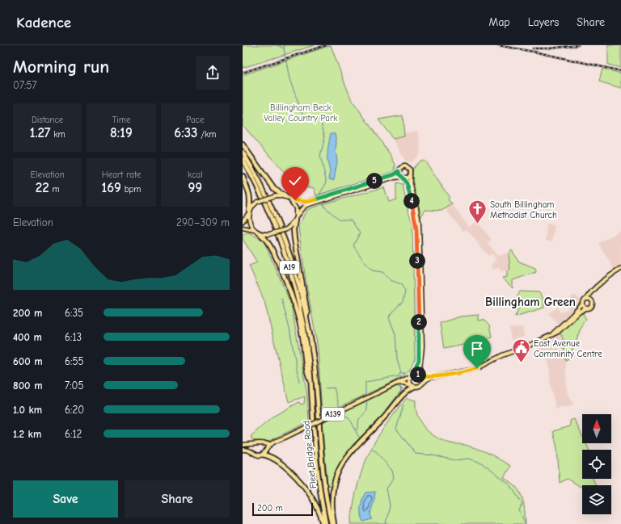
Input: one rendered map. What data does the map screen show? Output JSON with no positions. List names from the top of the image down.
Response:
{
  "streets": {
    "highway": ["A19", "Fleet Bridge Road"],
    "main road": ["A139"]
  },
  "crossings": [
    ["A19", "Fleet Bridge Road"]
  ],
  "districts": ["Billingham Green"],
  "parks": ["Billingham Beck Valley Country Park"],
  "places": {
    "church": ["South Billingham Methodist Church"],
    "public building": ["East Avenue Comminity Centre"]
  },
  "scale_bar": "200 m",
  "north": "top",
  "page": {
    "header": "Kadence",
    "nav": ["Map", "Layers", "Share"],
    "heading": ["Morning run", "07:57"],
    "stats": [
      ["Distance", "1.27 km"],
      ["Time", "8:19"],
      ["Pace", "6:33 /km"],
      ["Elevation", "22 m"],
      ["Heart rate", "169 bpm"],
      ["kcal", "99"]
    ],
    "pins": [
      "5",
      "4",
      "3",
      "2",
      "1"
    ],
    "chart": ["Elevation", "290–309 m"],
    "list": [
      {
        "name": "200 m",
        "note": "6:35"
      },
      {
        "name": "400 m",
        "note": "6:13"
      },
      {
        "name": "600 m",
        "note": "6:55"
      },
      {
        "name": "800 m",
        "note": "7:05"
      },
      {
        "name": "1.0 km",
        "note": "6:20"
      },
      {
        "name": "1.2 km",
        "note": "6:12"
      }
    ],
    "buttons": ["Save", "Share"],
    "scale": "200 m"
  }
}
